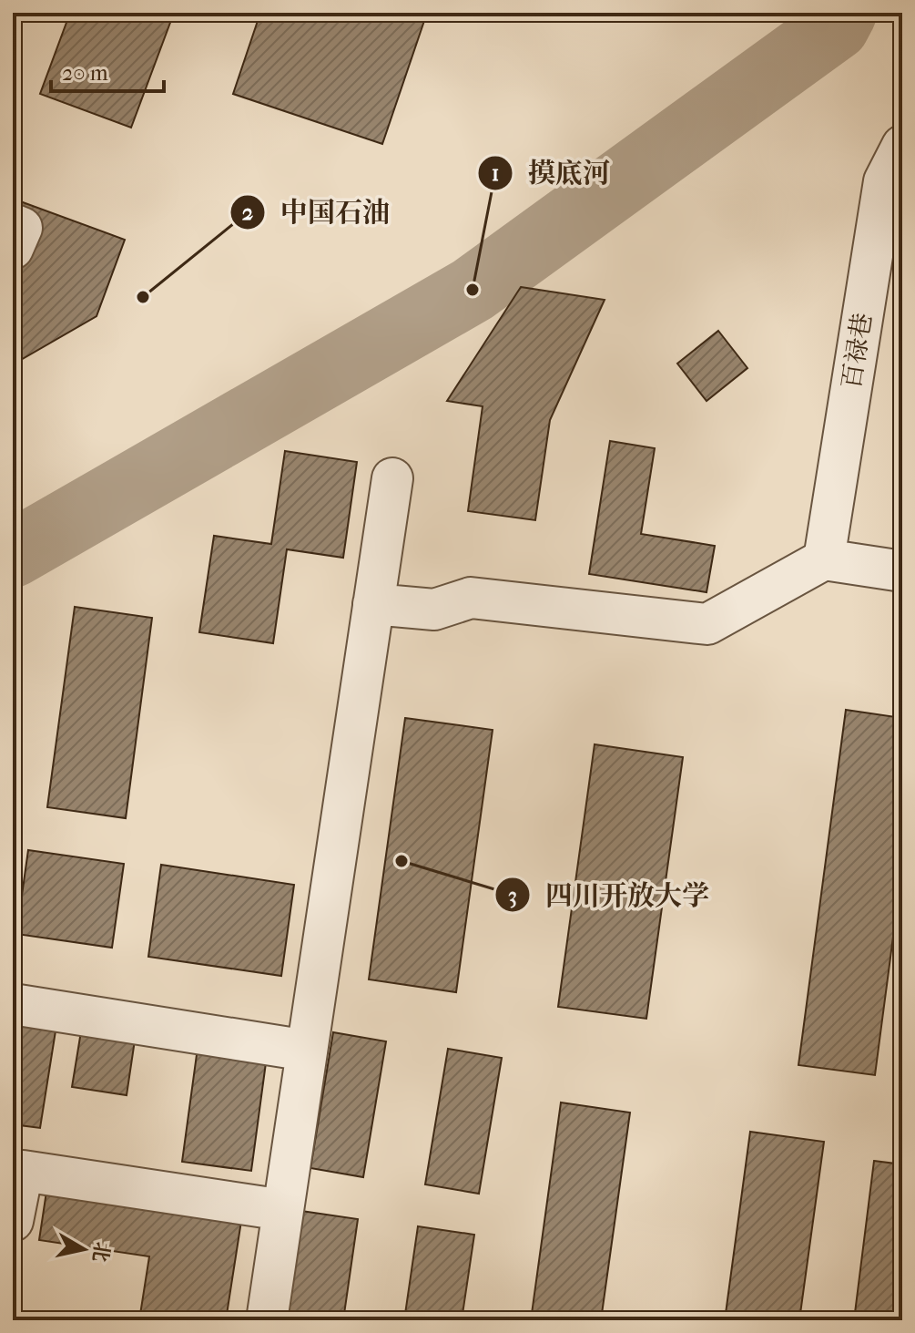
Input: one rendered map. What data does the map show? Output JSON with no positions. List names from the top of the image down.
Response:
{
  "streets": {
    "street": ["百禄巷"]
  },
  "places": ["摸底河", "中国石油", "四川开放大学"],
  "scale_bar": "20 m",
  "north": "right"
}
